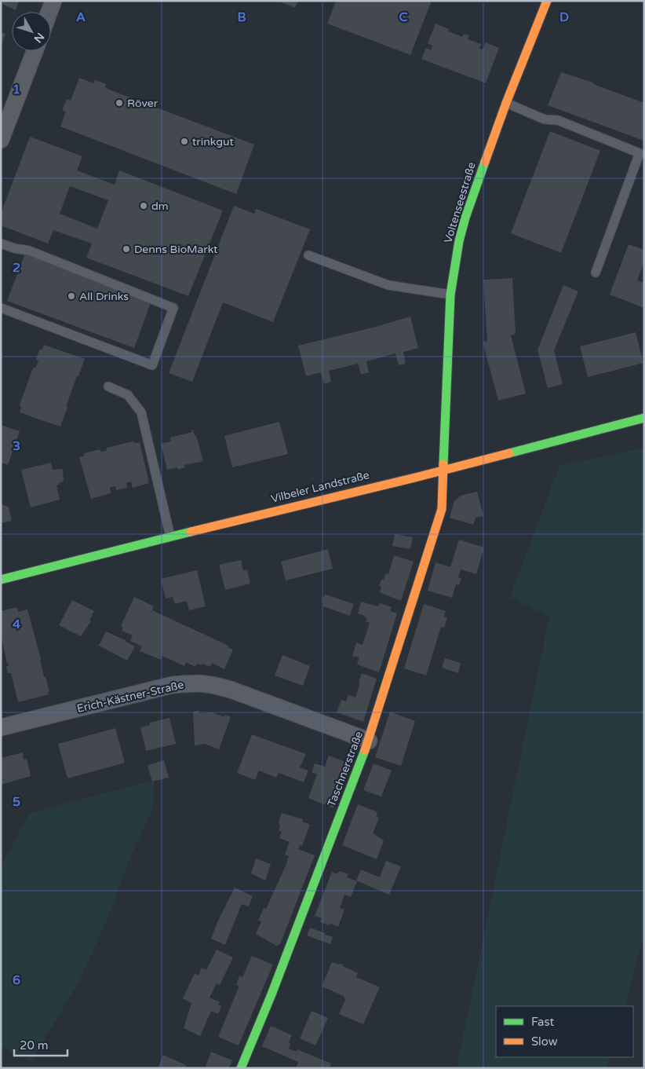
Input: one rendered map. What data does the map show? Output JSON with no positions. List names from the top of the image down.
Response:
{
  "streets": {
    "street": [
      "Voltenseestraße",
      "Vilbeler Landstraße",
      "Erich-Kästner-Straße",
      "Taschnerstraße"
    ]
  },
  "crossings": [
    ["Voltenseestraße", "Vilbeler Landstraße"],
    ["Voltenseestraße", "Taschnerstraße"],
    ["Vilbeler Landstraße", "Taschnerstraße"],
    ["Erich-Kästner-Straße", "Taschnerstraße"]
  ],
  "places": [
    "Röver",
    "trinkgut",
    "dm",
    "Denns BioMarkt",
    "All Drinks"
  ],
  "legend": ["Fast", "Slow"],
  "scale_bar": "20 m",
  "north": "bottom right",
  "grid": {
    "columns": [
      "A",
      "B",
      "C",
      "D"
    ],
    "rows": [
      "1",
      "2",
      "3",
      "4",
      "5",
      "6"
    ]
  }
}
